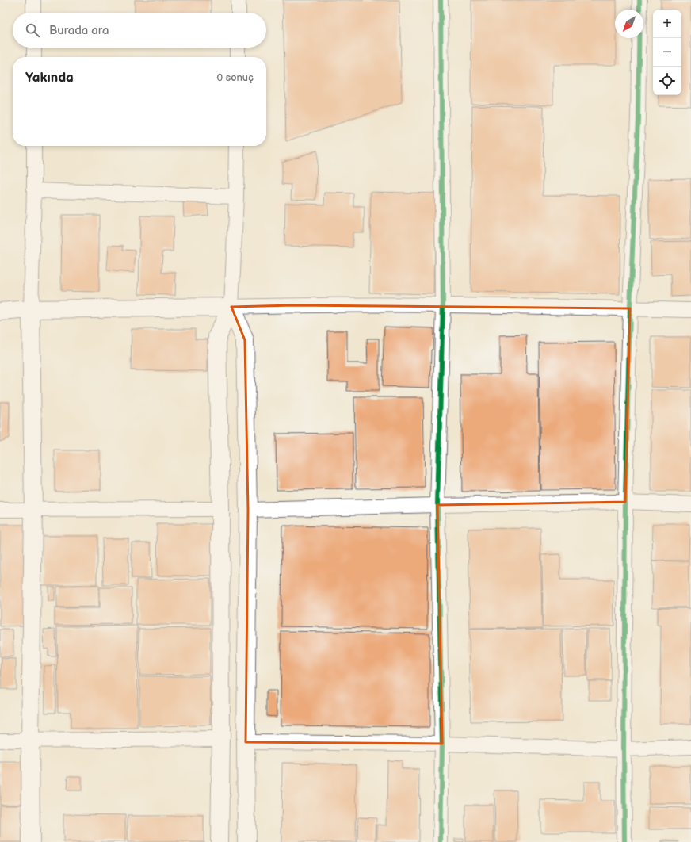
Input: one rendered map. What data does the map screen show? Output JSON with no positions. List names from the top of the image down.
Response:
{
  "north": "bottom left",
  "page": {
    "map_buttons": ["+", "−"],
    "search": "Burada ara",
    "heading": ["Yakında", "0 sonuç"]
  }
}
